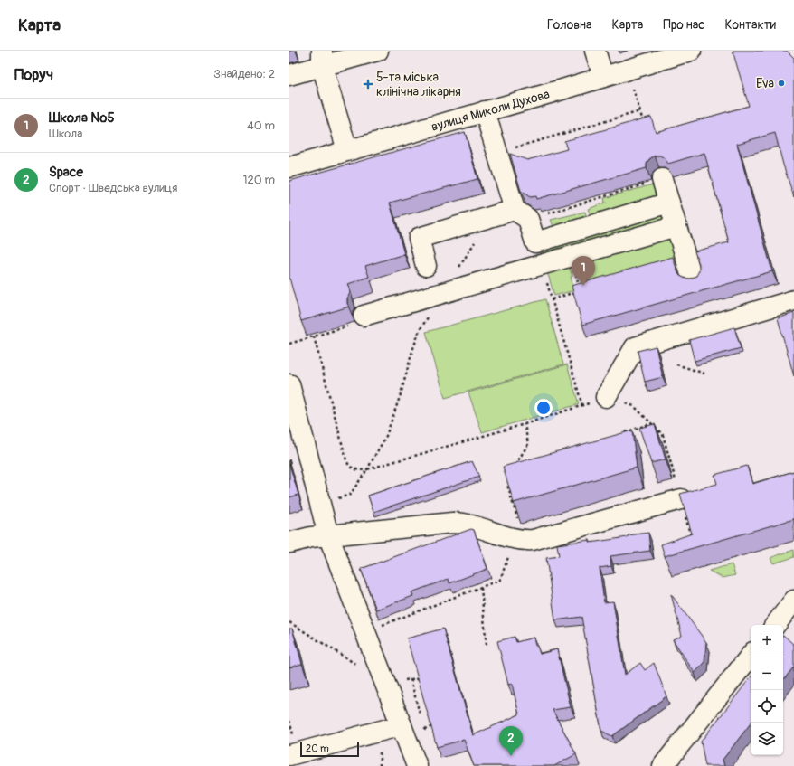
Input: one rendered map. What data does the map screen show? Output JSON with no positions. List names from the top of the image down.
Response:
{
  "streets": {
    "street": ["вулиця Миколи Духова"]
  },
  "places": {
    "other": ["Eva"],
    "health": ["5-та міська клінічна лікарня"]
  },
  "scale_bar": "20 m",
  "page": {
    "header": "Карта",
    "nav": [
      "Головна",
      "Карта",
      "Про нас",
      "Контакти"
    ],
    "heading": ["Поруч", "Знайдено: 2"],
    "list": [
      {
        "mark": "1",
        "name": "Школа №5",
        "note": "Школа",
        "value": "40 m"
      },
      {
        "mark": "2",
        "name": "Space",
        "note": "Спорт · Шведська вулиця",
        "value": "120 m"
      }
    ],
    "pins": ["1", "2"],
    "map_buttons": ["+", "−"],
    "scale": "20 m"
  }
}
